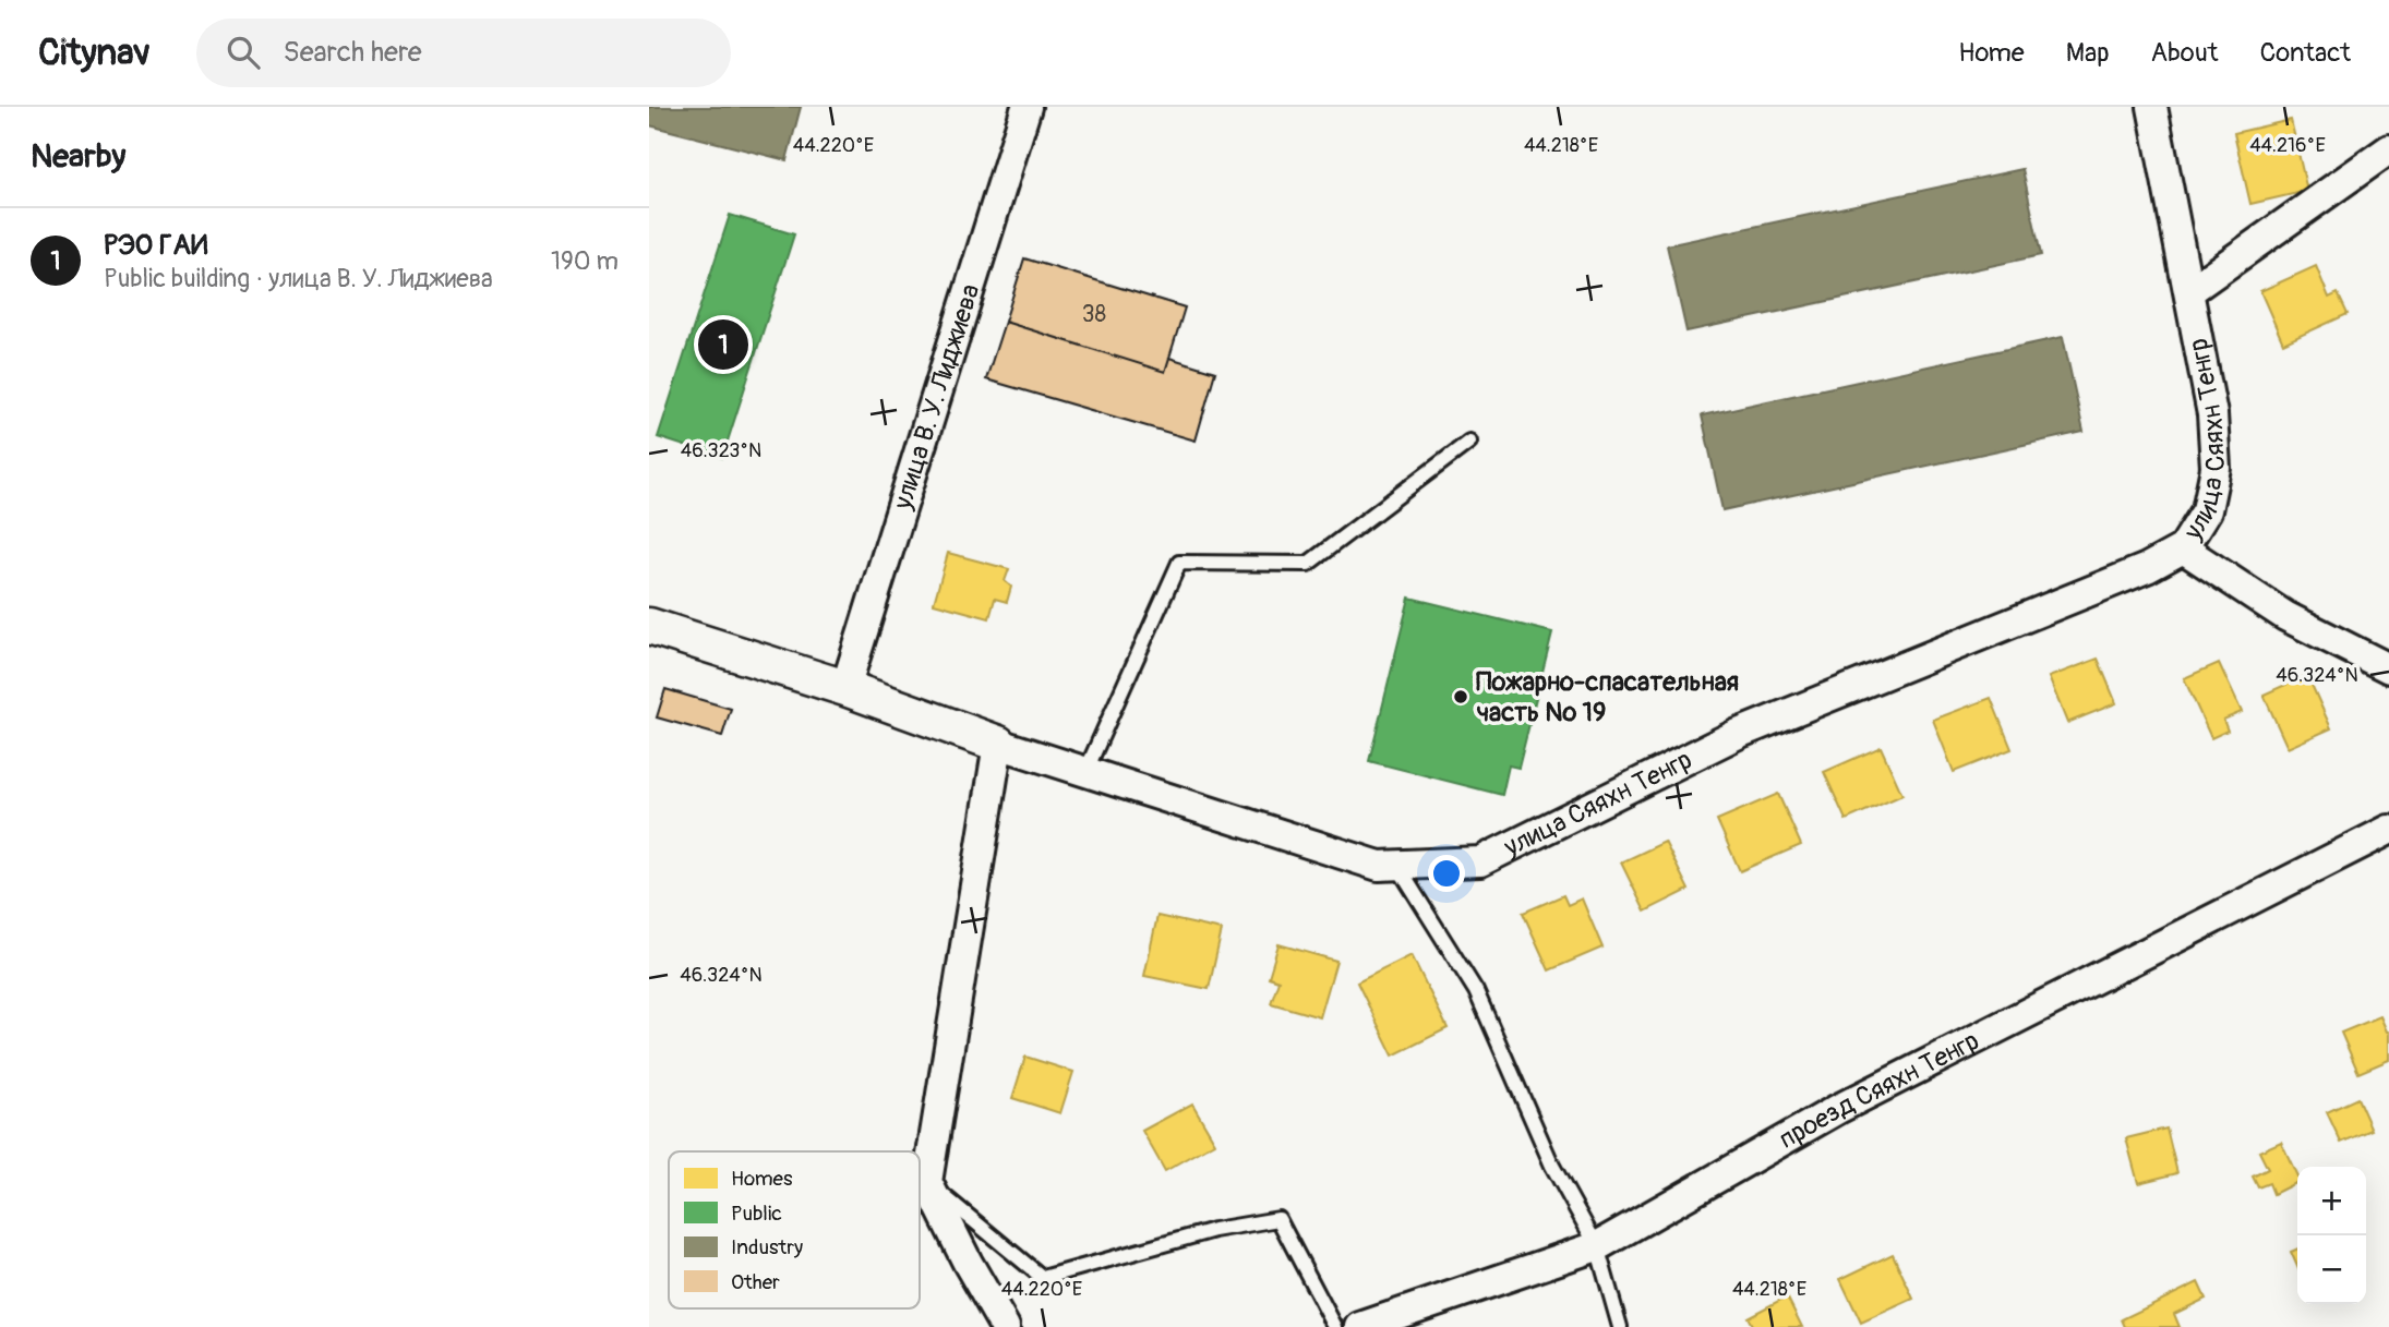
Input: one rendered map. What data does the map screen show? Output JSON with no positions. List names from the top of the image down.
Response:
{
  "streets": {
    "street": ["улица В. У. Лиджиева", "улица Сяяхн Тенгр", "проезд Сяяхн Тенгр"]
  },
  "places": ["Пожарно-спасательная часть № 19"],
  "house_numbers": ["38"],
  "legend": [
    "Homes",
    "Public",
    "Industry",
    "Other"
  ],
  "page": {
    "header": "Citynav",
    "search": "Search here",
    "nav": [
      "Home",
      "Map",
      "About",
      "Contact"
    ],
    "heading": "Nearby",
    "list": [
      {
        "mark": "1",
        "name": "РЭО ГАИ",
        "note": "Public building · улица В. У. Лиджиева",
        "value": "190 m"
      }
    ],
    "pins": "1",
    "map_buttons": ["+", "−"]
  },
  "coordinates": [
    "44.220°E",
    "44.218°E",
    "44.216°E",
    "46.323°N",
    "46.324°N"
  ]
}
